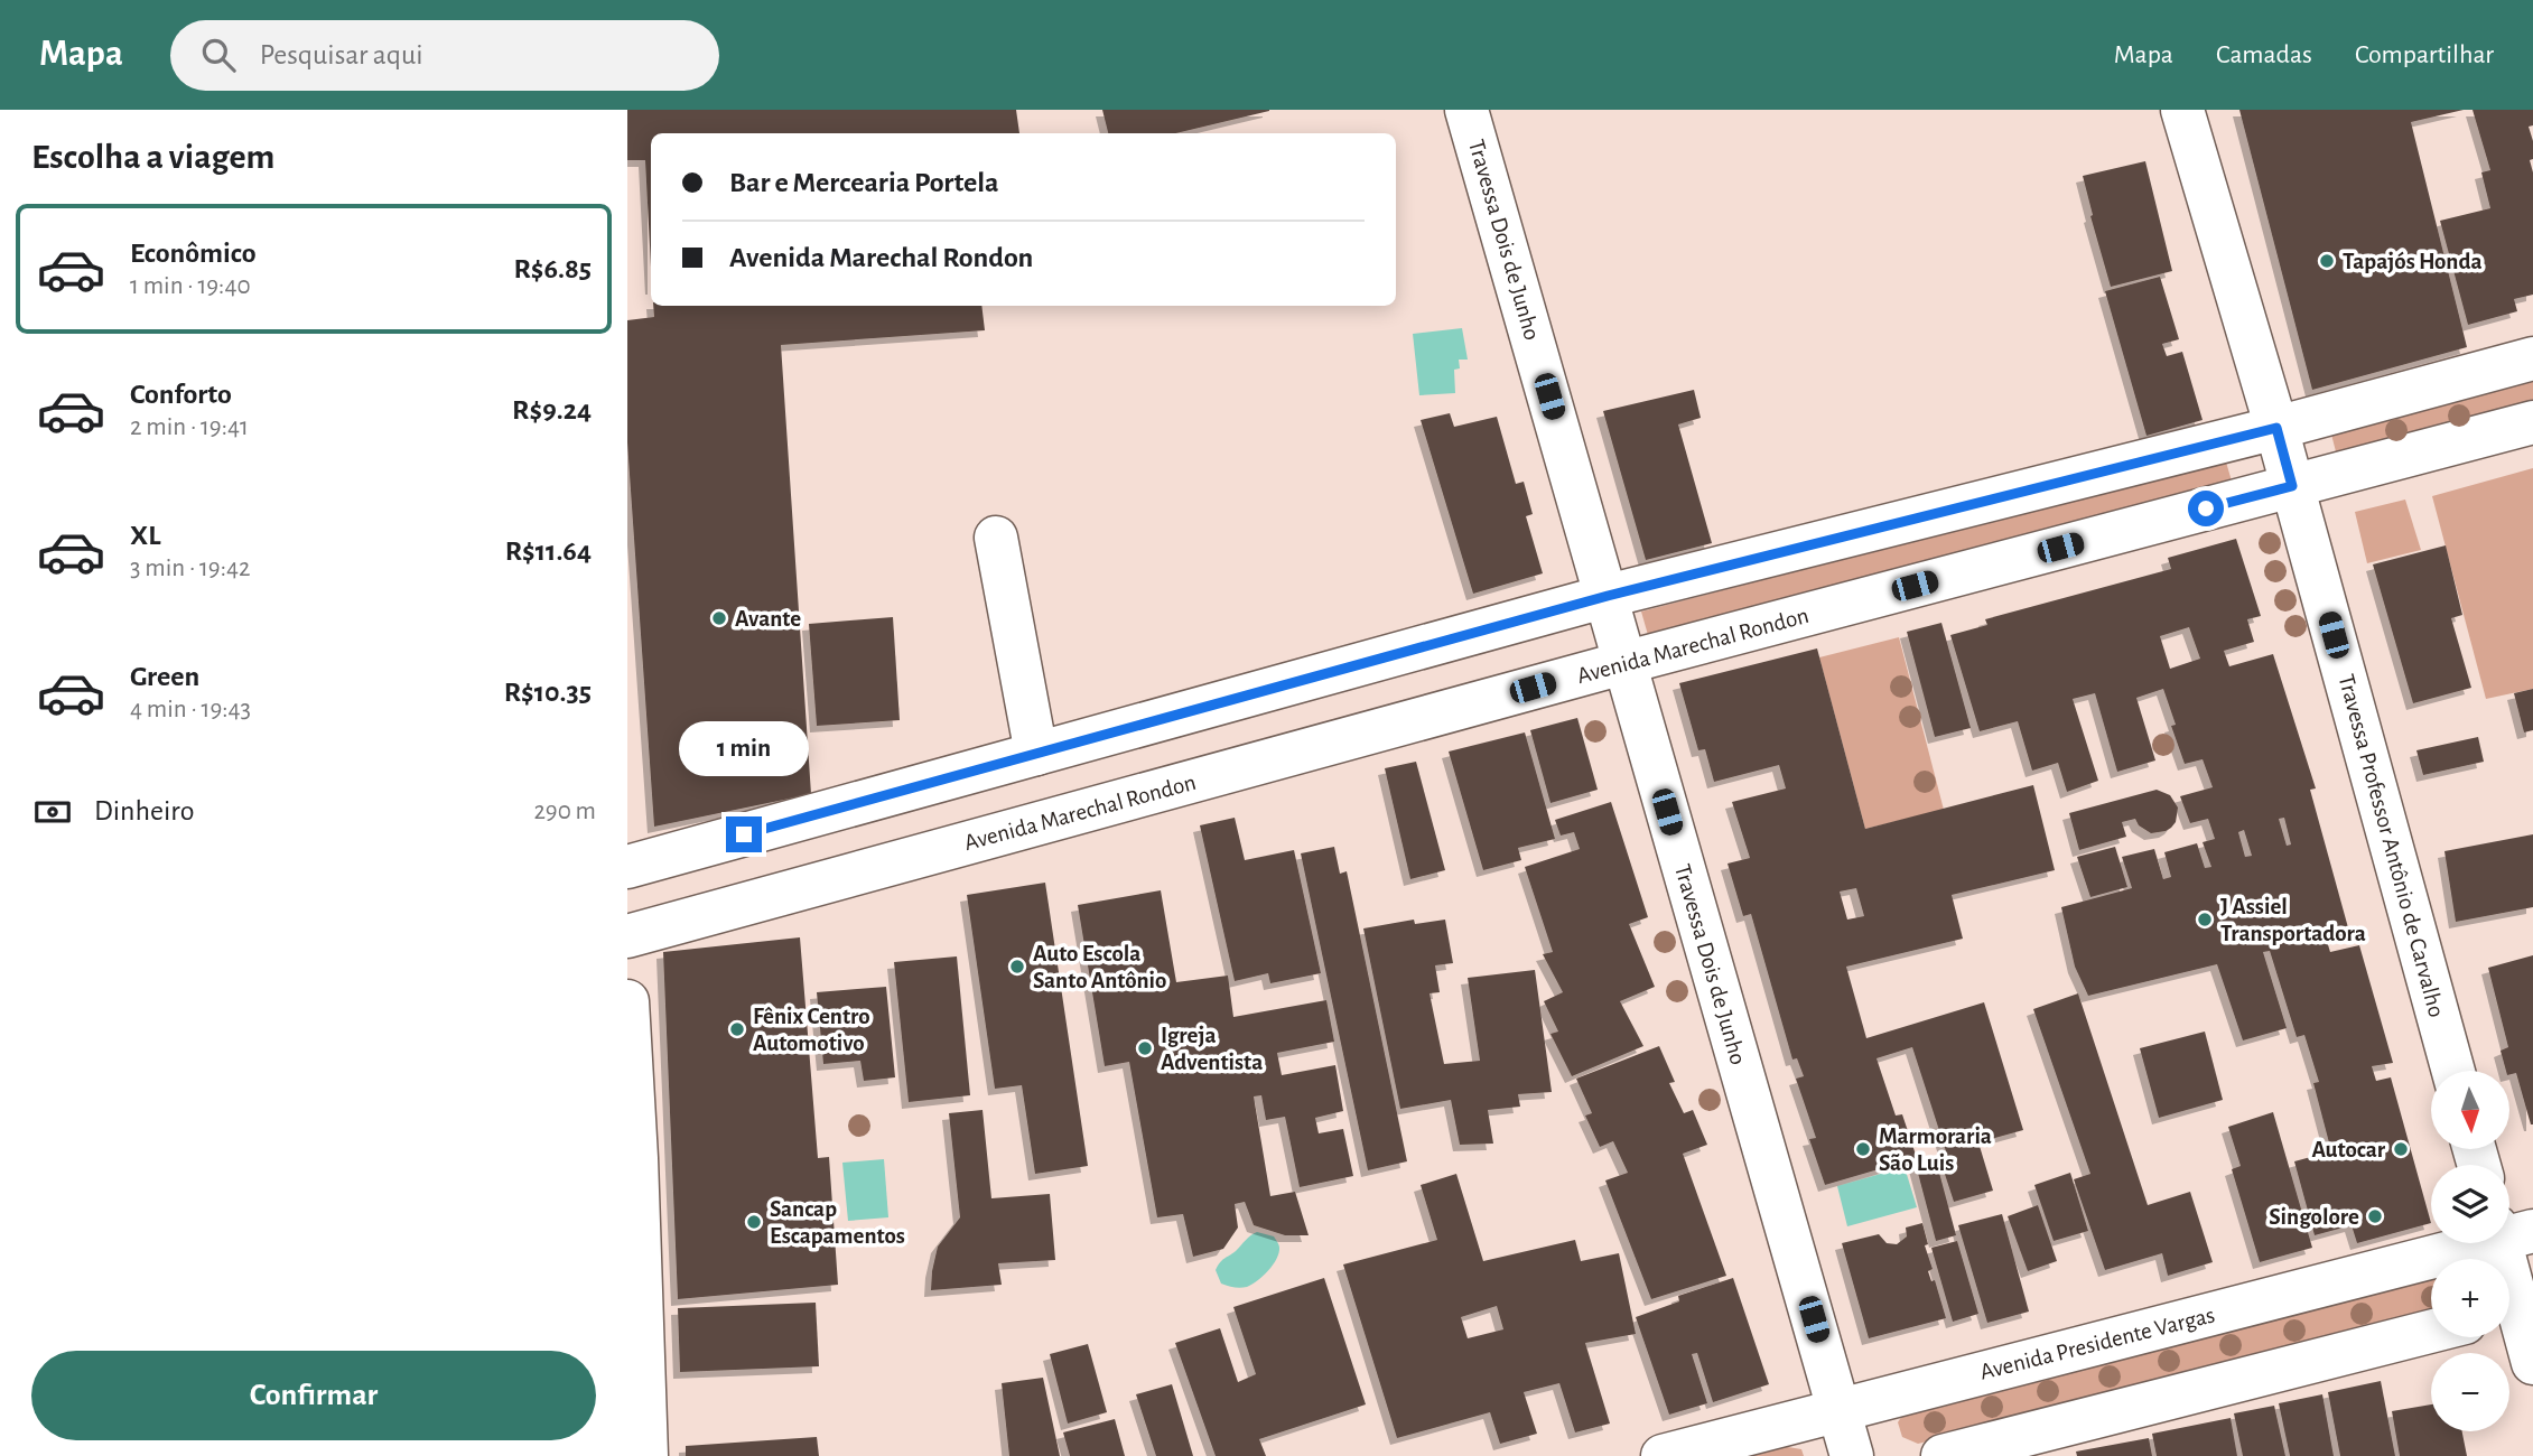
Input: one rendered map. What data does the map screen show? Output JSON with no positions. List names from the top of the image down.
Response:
{
  "streets": {
    "street": [
      "Travessa Dois de Junho",
      "Avenida Marechal Rondon",
      "Travessa Professor Antônio de Carvalho",
      "Avenida Presidente Vargas"
    ]
  },
  "crossings": [
    ["Travessa Dois de Junho", "Avenida Marechal Rondon"],
    ["Travessa Dois de Junho", "Avenida Presidente Vargas"],
    ["Avenida Marechal Rondon", "Travessa Professor Antônio de Carvalho"]
  ],
  "places": [
    "Tapajós Honda",
    "Avante",
    "J Assiel Transportadora",
    "Auto Escola Santo Antônio",
    "Fênix Centro Automotivo",
    "Igreja Adventista",
    "Marmoraria São Luis",
    "Autocar",
    "Singolore",
    "Sancap Escapamentos"
  ],
  "north": "bottom",
  "page": {
    "header": "Mapa",
    "search": "Pesquisar aqui",
    "nav": ["Mapa", "Camadas", "Compartilhar"],
    "heading": "Escolha a viagem",
    "banner": ["Bar e Mercearia Portela", "Avenida Marechal Rondon"],
    "list": [
      {
        "name": "Econômico",
        "note": "1 min · 19:40",
        "value": "R$6.85"
      },
      {
        "name": "Conforto",
        "note": "2 min · 19:41",
        "value": "R$9.24"
      },
      {
        "name": "XL",
        "note": "3 min · 19:42",
        "value": "R$11.64"
      },
      {
        "name": "Green",
        "note": "4 min · 19:43",
        "value": "R$10.35"
      }
    ],
    "bubble": "1 min",
    "pay": ["Dinheiro", "290 m"],
    "map_buttons": ["+", "−"],
    "buttons": "Confirmar"
  }
}
